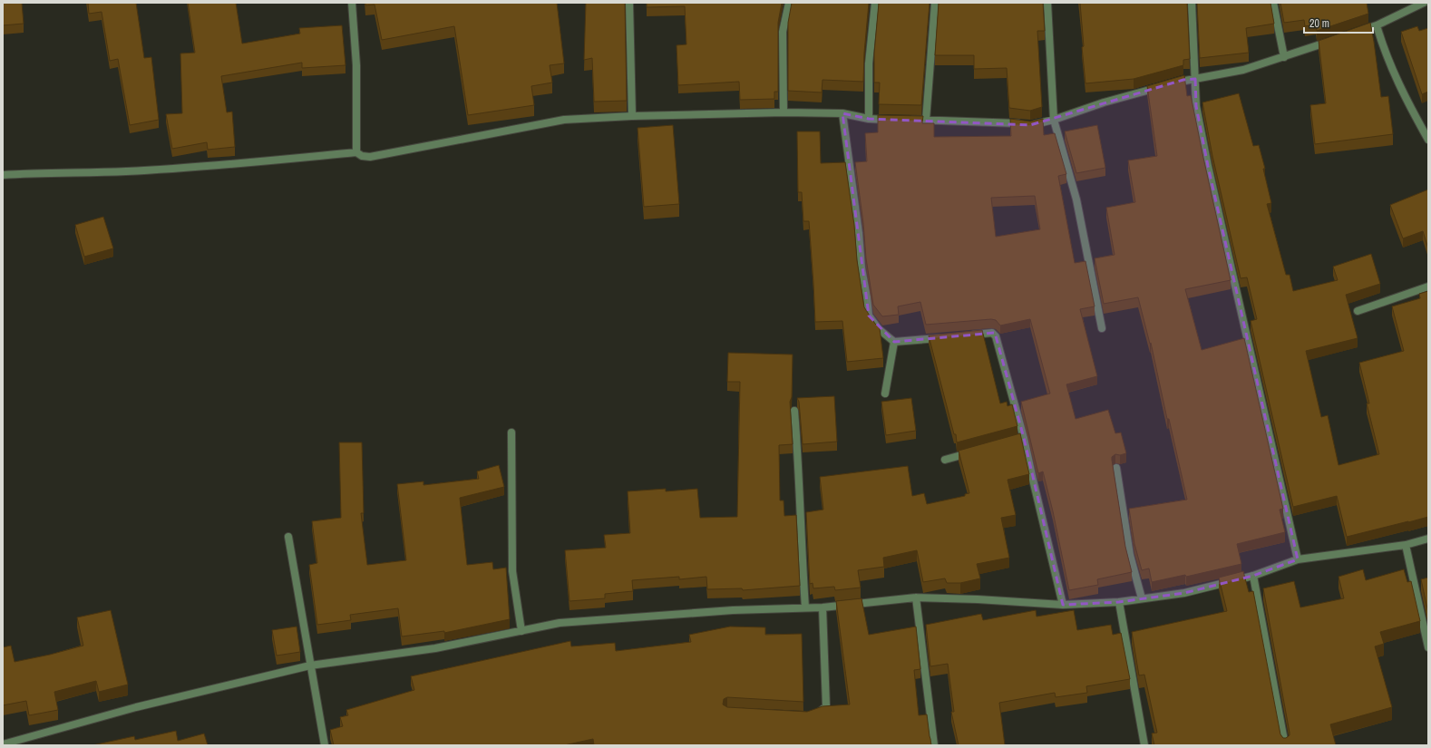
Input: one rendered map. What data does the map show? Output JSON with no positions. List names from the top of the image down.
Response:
{
  "scale_bar": "20 m"
}
